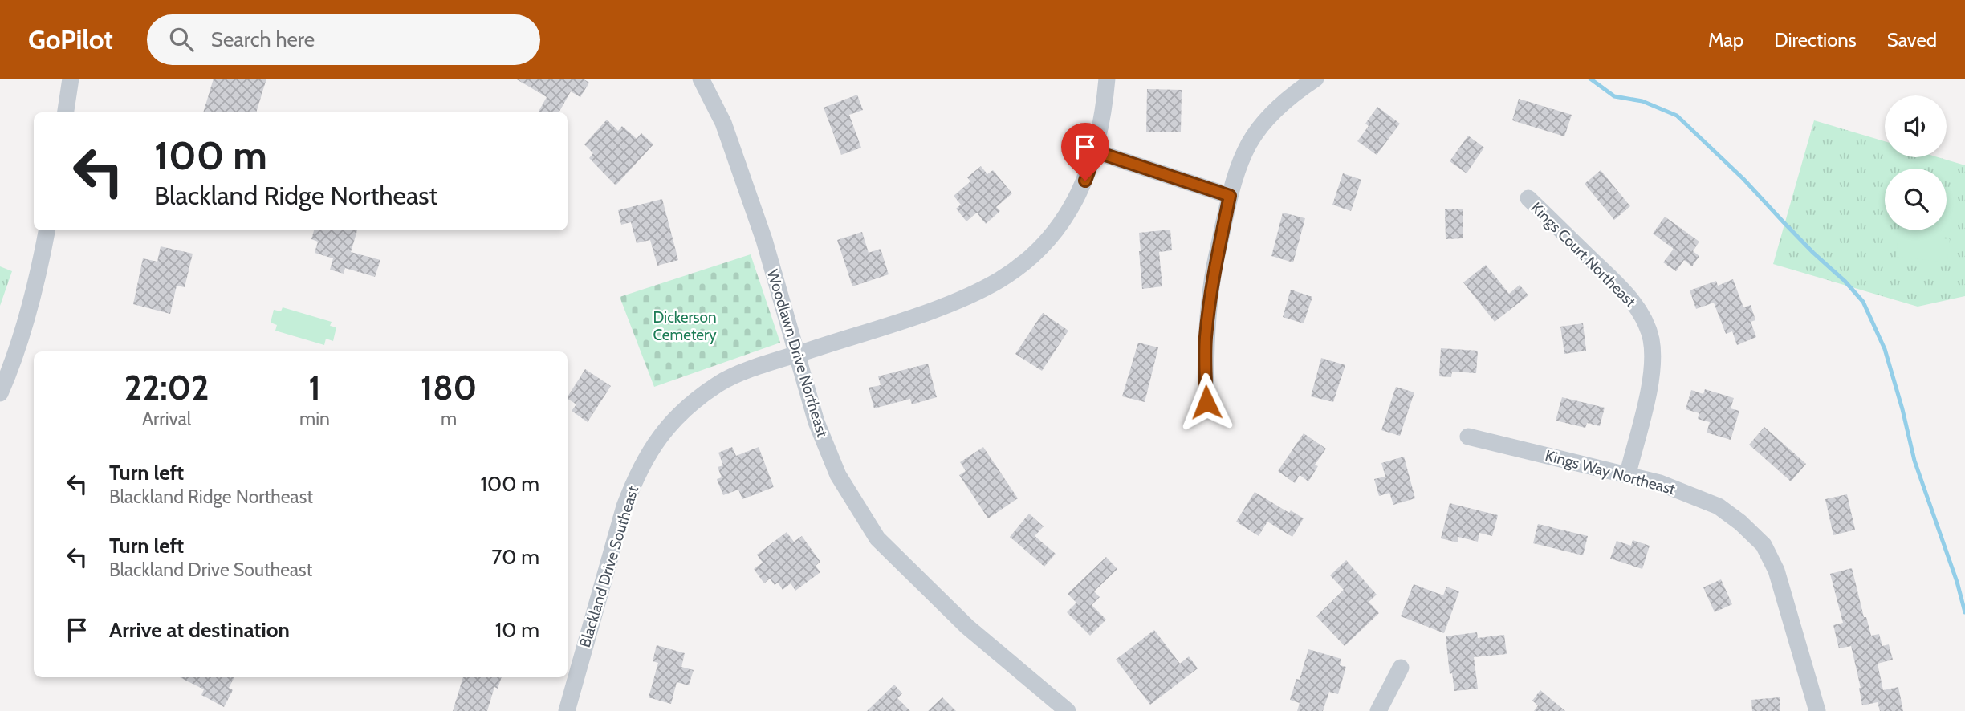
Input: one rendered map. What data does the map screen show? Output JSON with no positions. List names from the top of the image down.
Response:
{
  "streets": {
    "street": [
      "Kings Court Northeast",
      "Woodlawn Drive Northeast",
      "Kings Way Northeast",
      "Blackland Drive Southeast"
    ]
  },
  "crossings": [
    ["Kings Court Northeast", "Kings Way Northeast"],
    ["Woodlawn Drive Northeast", "Blackland Drive Southeast"]
  ],
  "parks": ["Dickerson Cemetery"],
  "page": {
    "header": "GoPilot",
    "search": "Search here",
    "nav": ["Map", "Directions", "Saved"],
    "turn": ["100 m", "Blackland Ridge Northeast"],
    "eta": [
      "22:02",
      "Arrival",
      "1",
      "min",
      "180",
      "m"
    ],
    "list": [
      {
        "name": "Turn left",
        "note": "Blackland Ridge Northeast",
        "value": "100 m"
      },
      {
        "name": "Turn left",
        "note": "Blackland Drive Southeast",
        "value": "70 m"
      },
      {
        "name": "Arrive at destination",
        "value": "10 m"
      }
    ]
  }
}
